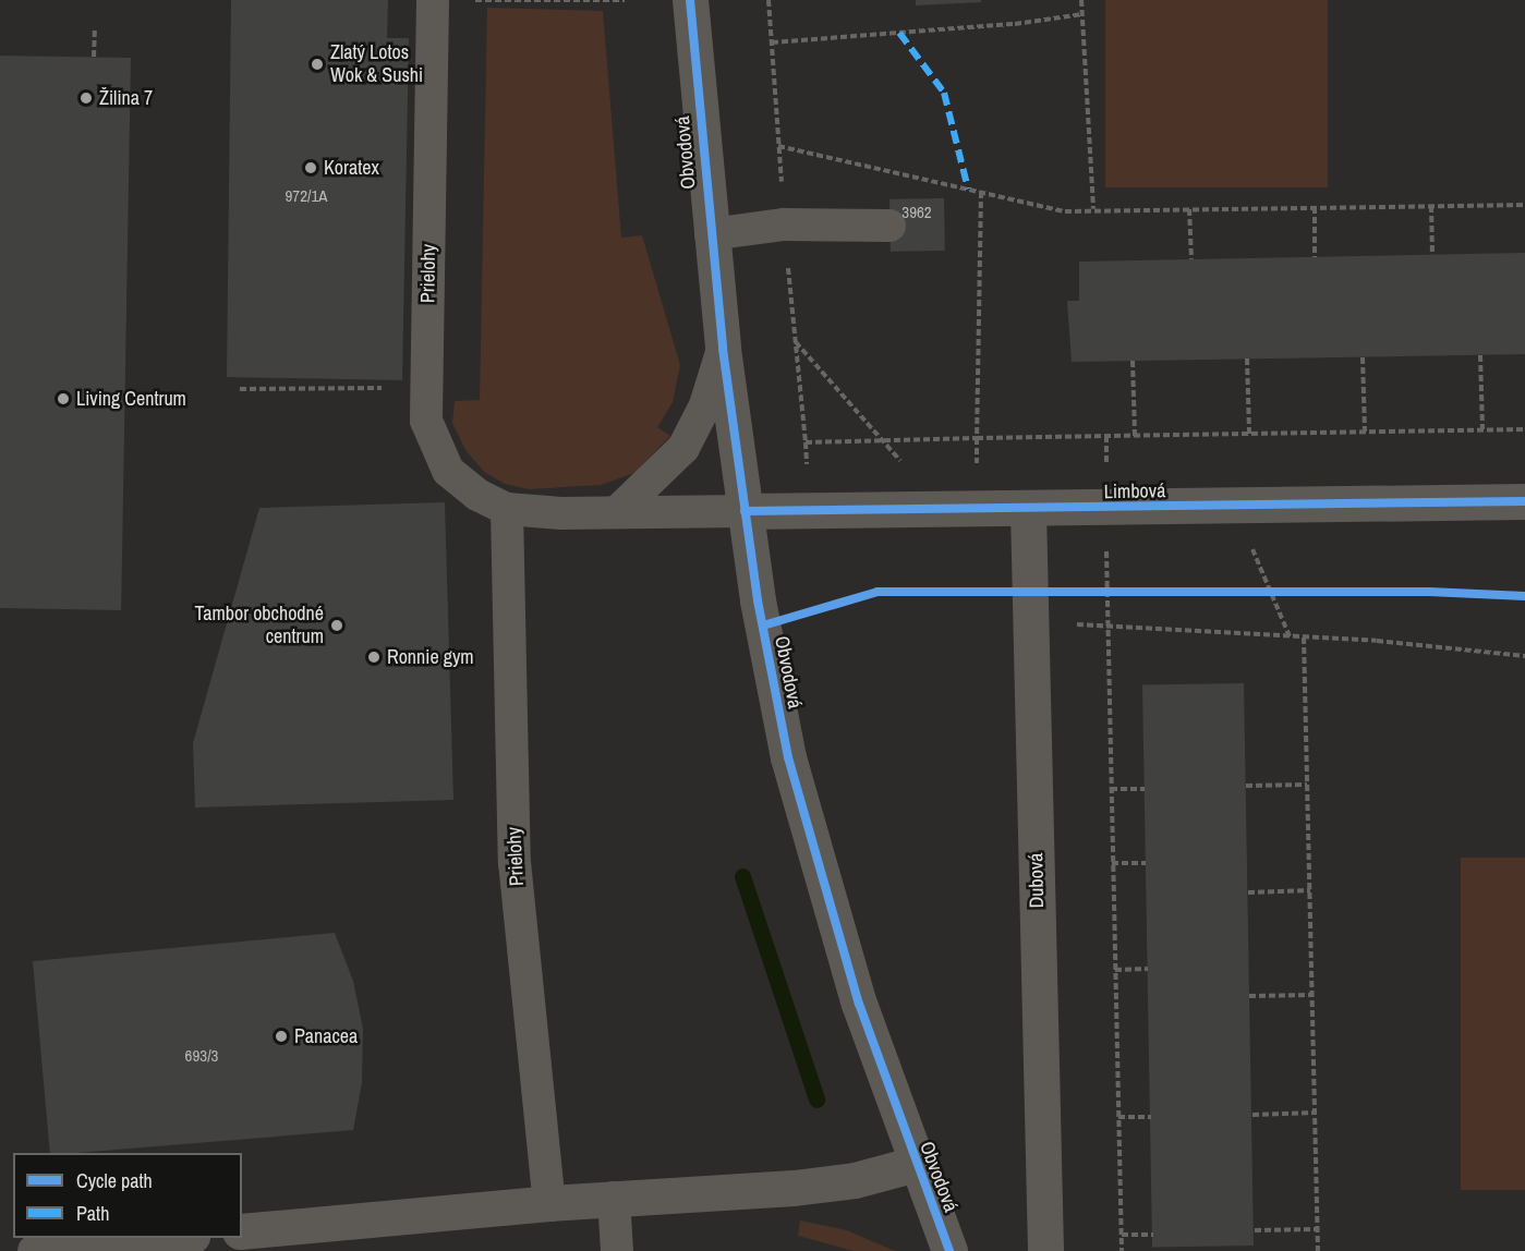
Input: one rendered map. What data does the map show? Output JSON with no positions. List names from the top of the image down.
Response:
{
  "streets": {
    "street": ["Obvodová", "Limbová", "Dubová"],
    "lane": ["Prielohy"]
  },
  "crossings": [
    ["Obvodová", "Prielohy"],
    ["Obvodová", "Limbová"],
    ["Prielohy", "Limbová"],
    ["Limbová", "Dubová"]
  ],
  "places": [
    "Zlatý Lotos Wok & Sushi",
    "Žilina 7",
    "Koratex",
    "Living Centrum",
    "Tambor obchodné centrum",
    "Ronnie gym",
    "Panacea"
  ],
  "house_numbers": ["972/1A", "3962", "693/3"],
  "legend": ["Cycle path", "Path"]
}
